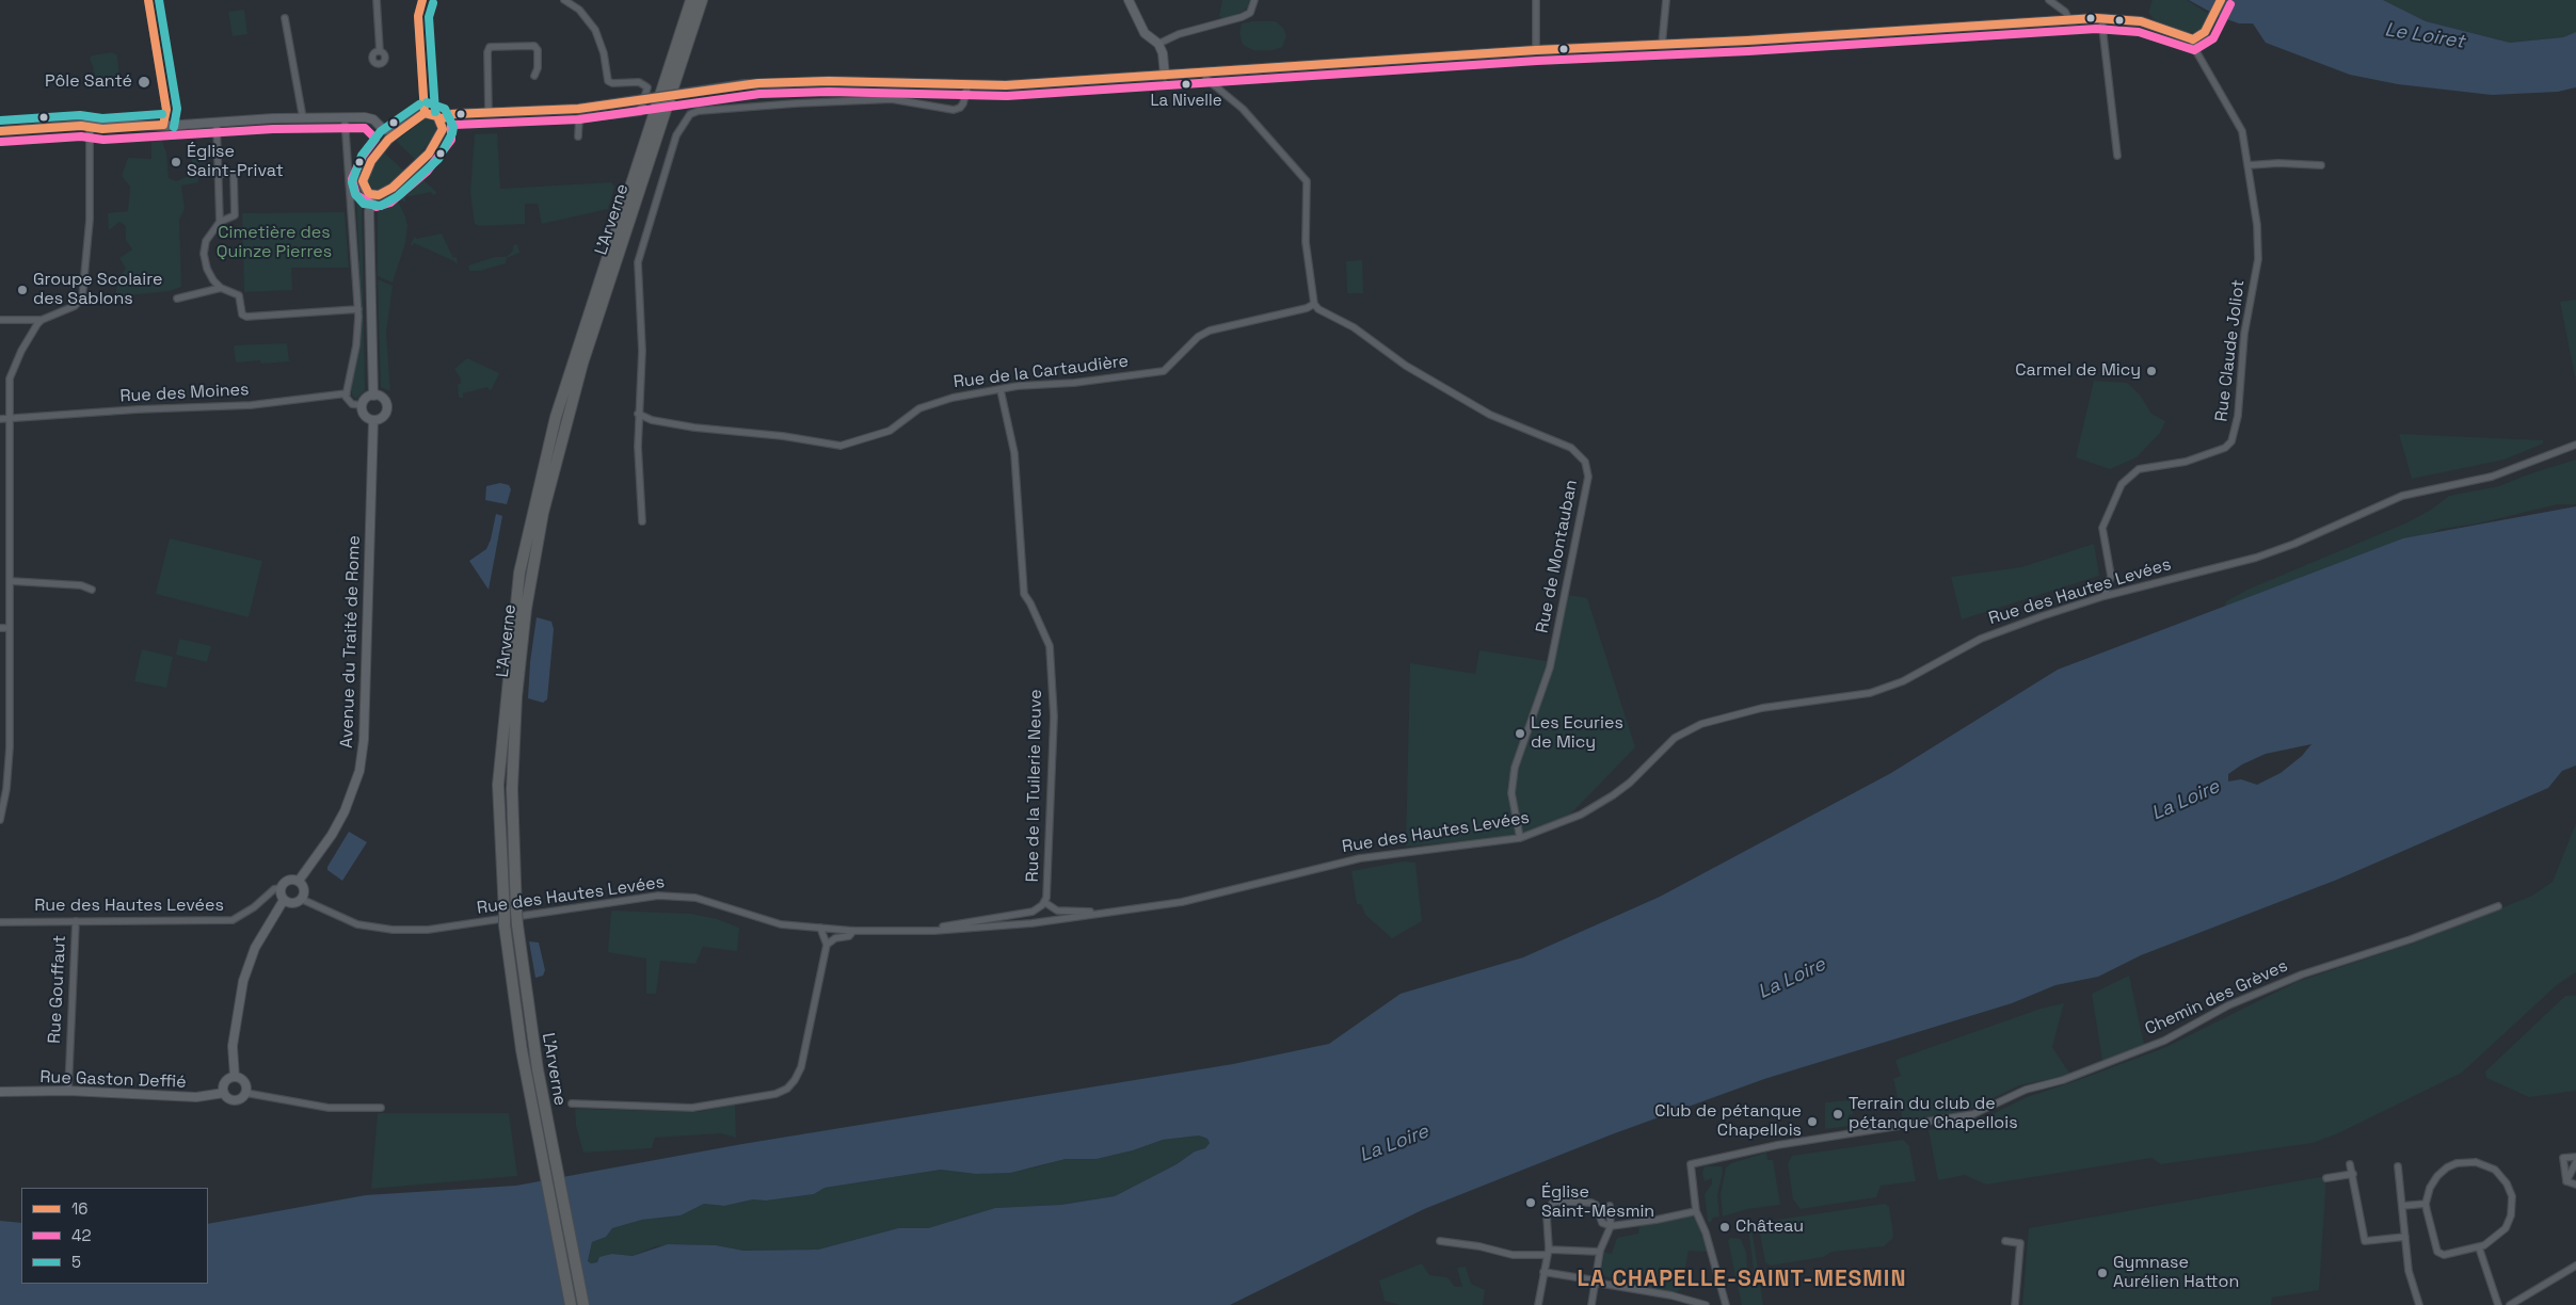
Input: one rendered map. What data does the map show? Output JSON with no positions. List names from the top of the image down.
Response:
{
  "streets": {
    "highway": ["L'Arverne"],
    "main road": ["Avenue du Traité de Rome", "Rue Gaston Deffié"],
    "street": [
      "Rue Claude Joliot",
      "Rue de la Cartaudière",
      "Rue des Moines",
      "Rue de Montauban",
      "Rue des Hautes Levées",
      "Rue de la Tuilerie Neuve",
      "Rue Gouffaut",
      "Chemin des Grèves"
    ]
  },
  "crossings": [
    ["Rue Claude Joliot", "Rue des Hautes Levées"],
    ["Rue de la Cartaudière", "Rue de Montauban"],
    ["Rue de la Cartaudière", "Rue de la Tuilerie Neuve"],
    ["Rue de Montauban", "Rue des Hautes Levées"],
    ["Rue des Hautes Levées", "Avenue du Traité de Rome"],
    ["Rue des Hautes Levées", "Rue de la Tuilerie Neuve"],
    ["Rue des Hautes Levées", "Rue Gouffaut"],
    ["Rue Gouffaut", "Rue Gaston Deffié"]
  ],
  "districts": ["LA CHAPELLE-SAINT-MESMIN"],
  "water": ["Le Loiret", "La Loire"],
  "parks": ["Cimetière des Quinze Pierres"],
  "places": [
    "Pôle Santé",
    "La Nivelle",
    "Église Saint-Privat",
    "Groupe Scolaire des Sablons",
    "Carmel de Micy",
    "Les Ecuries de Micy",
    "Terrain du club de pétanque Chapellois",
    "Club de pétanque Chapellois",
    "Église Saint-Mesmin",
    "Château",
    "Gymnase Aurélien Hatton"
  ],
  "lines": ["transit line 16", "transit line 5", "transit line 42"],
  "legend": ["16", "42", "5"]
}
